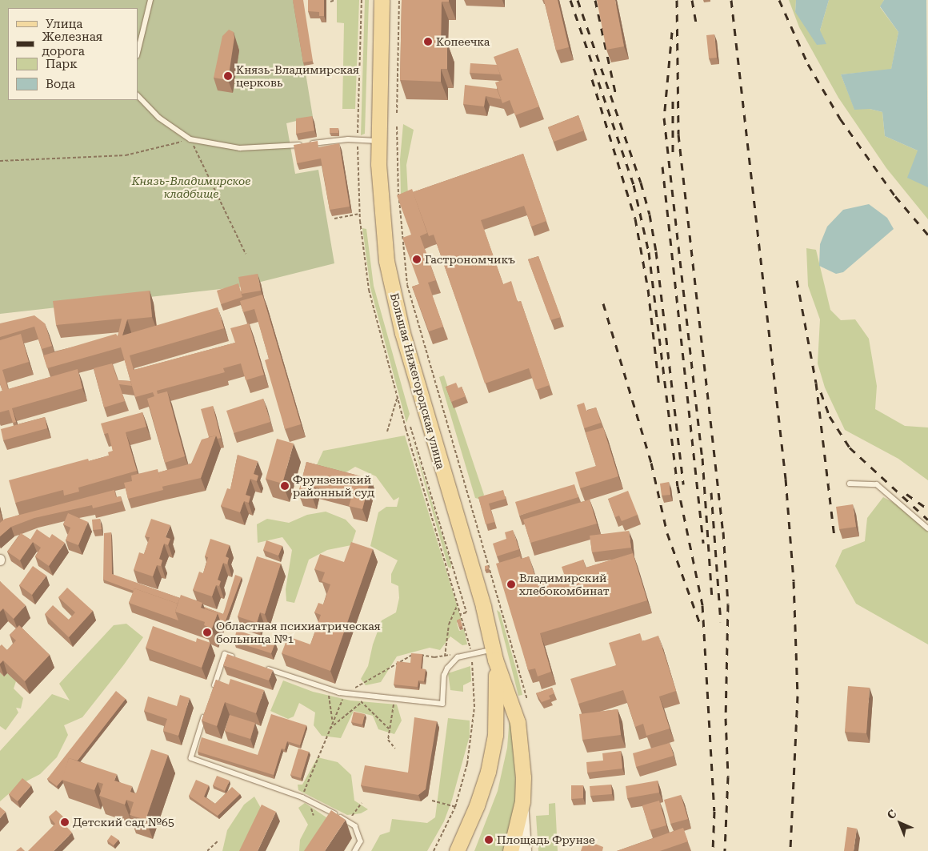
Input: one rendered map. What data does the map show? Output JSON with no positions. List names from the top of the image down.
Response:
{
  "streets": {
    "main road": ["Большая Нижегородская улица"]
  },
  "parks": ["Князь-Владимирское кладбище"],
  "places": [
    "Копеечка",
    "Князь-Владимирская церковь",
    "Гастрономчикъ",
    "Фрунзенский районный суд",
    "Владимирский хлебокомбинат",
    "Областная психиатрическая больница №1",
    "Детский сад №65",
    "Площадь Фрунзе"
  ],
  "legend": [
    "Улица",
    "Железная дорога",
    "Парк",
    "Вода"
  ],
  "north": "top left"
}
